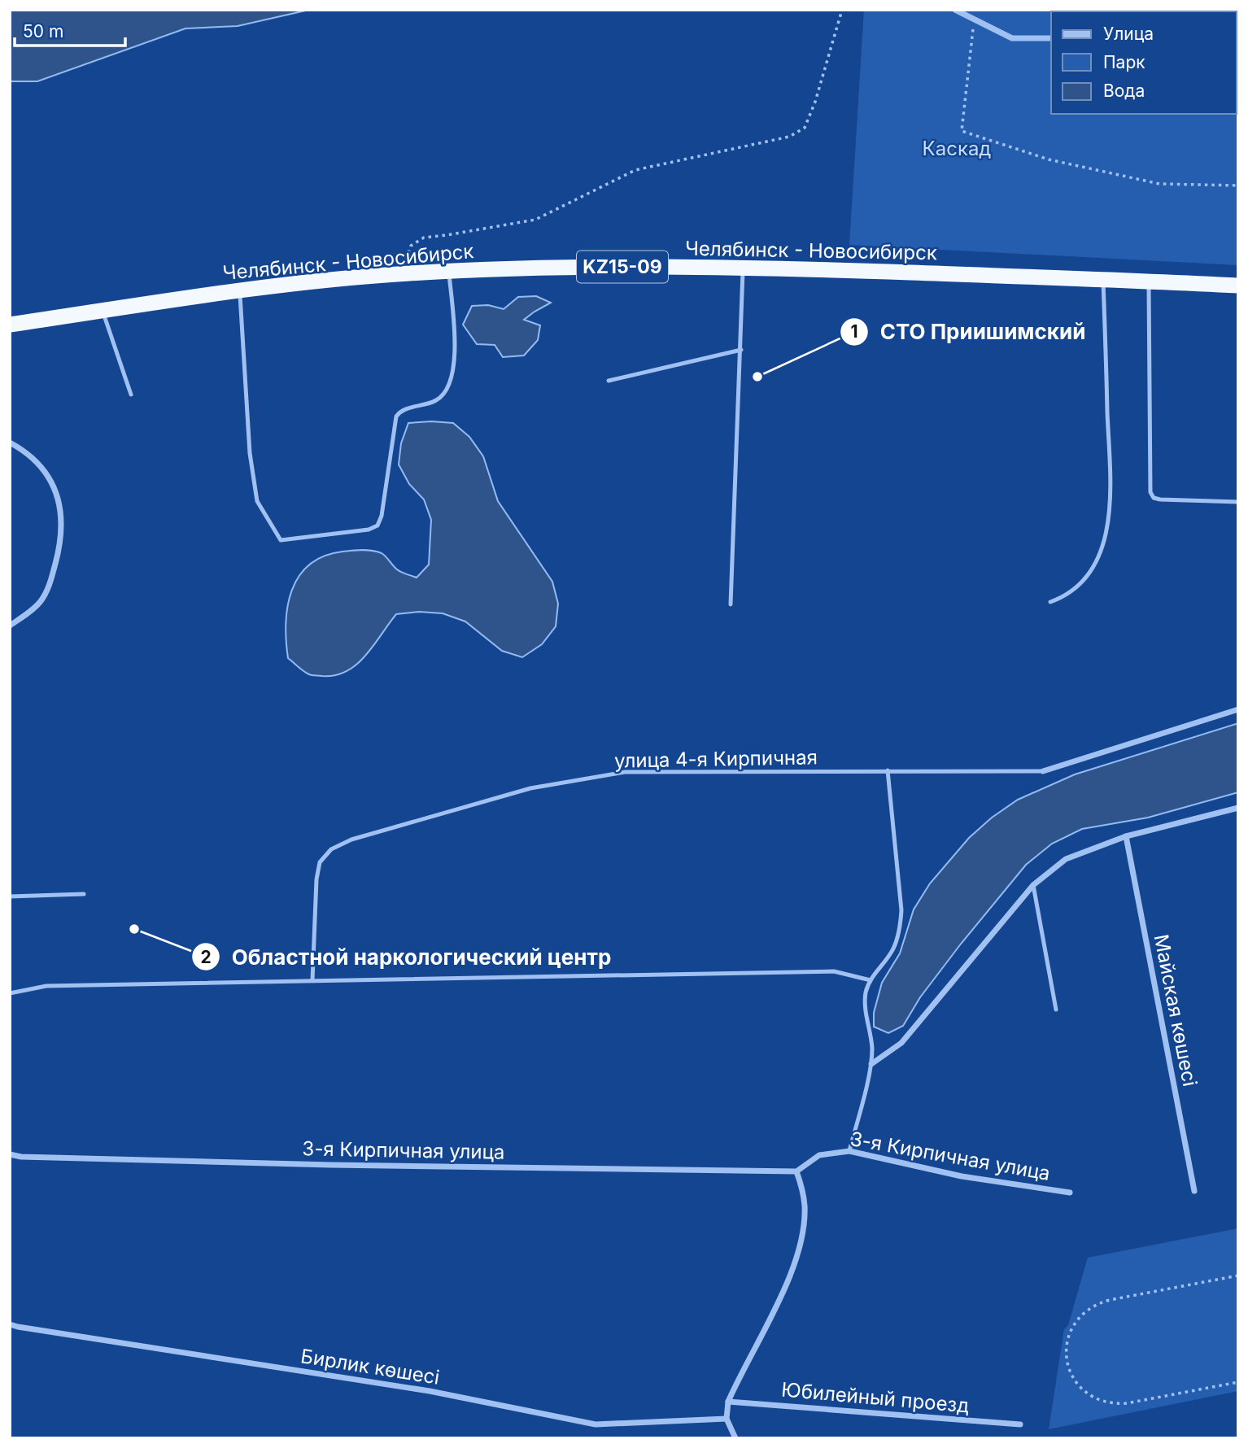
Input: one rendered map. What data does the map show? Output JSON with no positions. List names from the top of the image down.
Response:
{
  "streets": {
    "highway": ["Челябинск - Новосибирск", "KZ15-09"],
    "street": [
      "Майская көшесі",
      "3-я Кирпичная улица",
      "Бирлик көшесі",
      "Юбилейный проезд"
    ],
    "lane": ["улица 4-я Кирпичная"]
  },
  "parks": ["Каскад"],
  "places": ["СТО Приишимский", "Областной наркологический центр"],
  "legend": ["Улица", "Парк", "Вода"],
  "scale_bar": "50 m"
}
